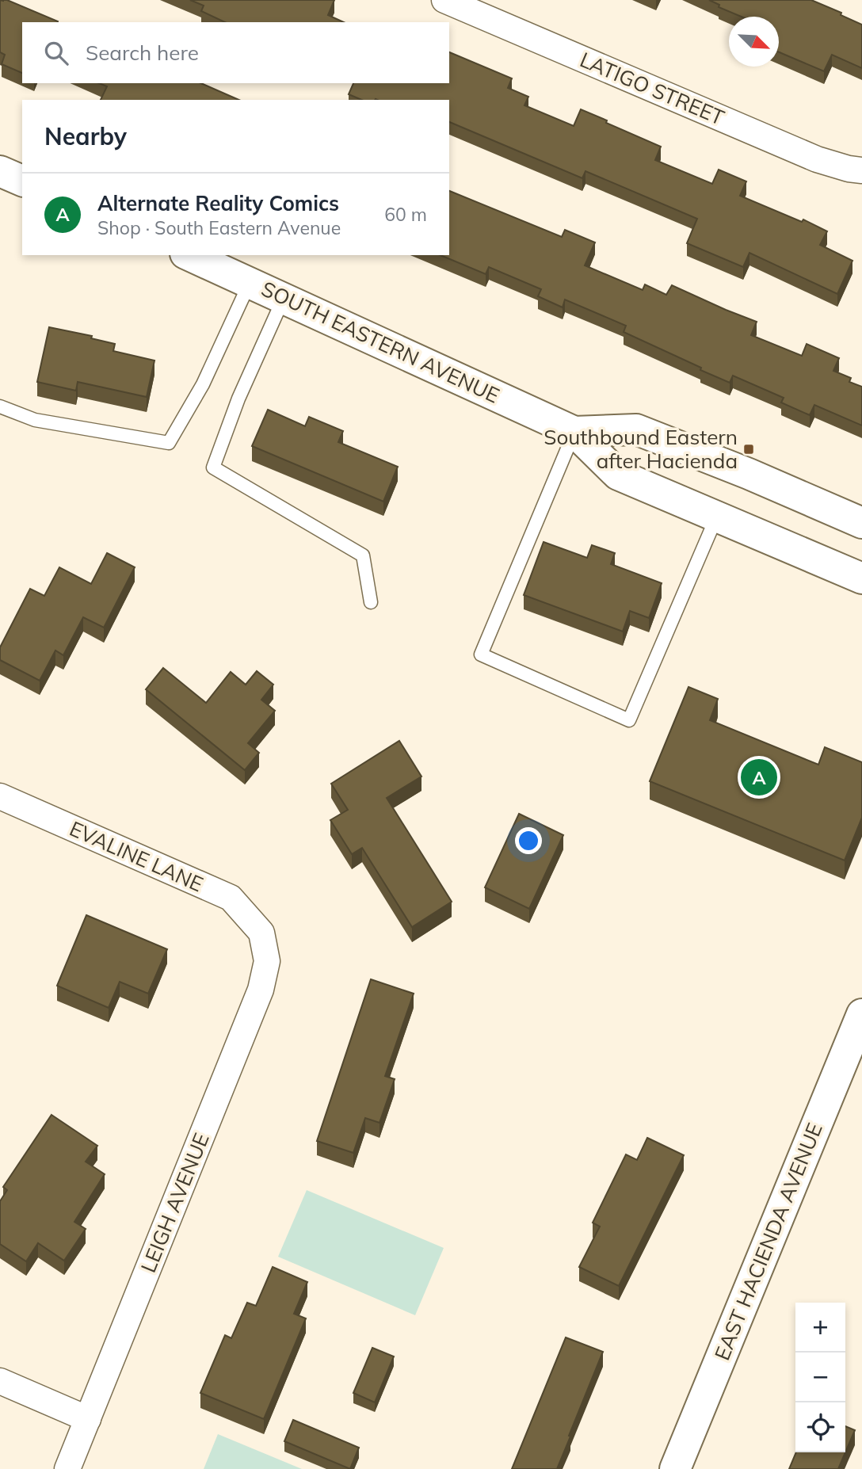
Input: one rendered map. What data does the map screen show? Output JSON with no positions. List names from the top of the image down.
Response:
{
  "streets": {
    "main road": ["SOUTH EASTERN AVENUE", "EAST HACIENDA AVENUE"],
    "street": ["LATIGO STREET", "EVALINE LANE", "LEIGH AVENUE"]
  },
  "crossings": [
    ["EVALINE LANE", "LEIGH AVENUE"]
  ],
  "places": {
    "transit": ["Southbound Eastern after Hacienda"]
  },
  "north": "bottom right",
  "page": {
    "search": "Search here",
    "heading": "Nearby",
    "list": [
      {
        "mark": "A",
        "name": "Alternate Reality Comics",
        "note": "Shop · South Eastern Avenue",
        "value": "60 m"
      }
    ],
    "pins": "A",
    "map_buttons": ["+", "−"]
  }
}
